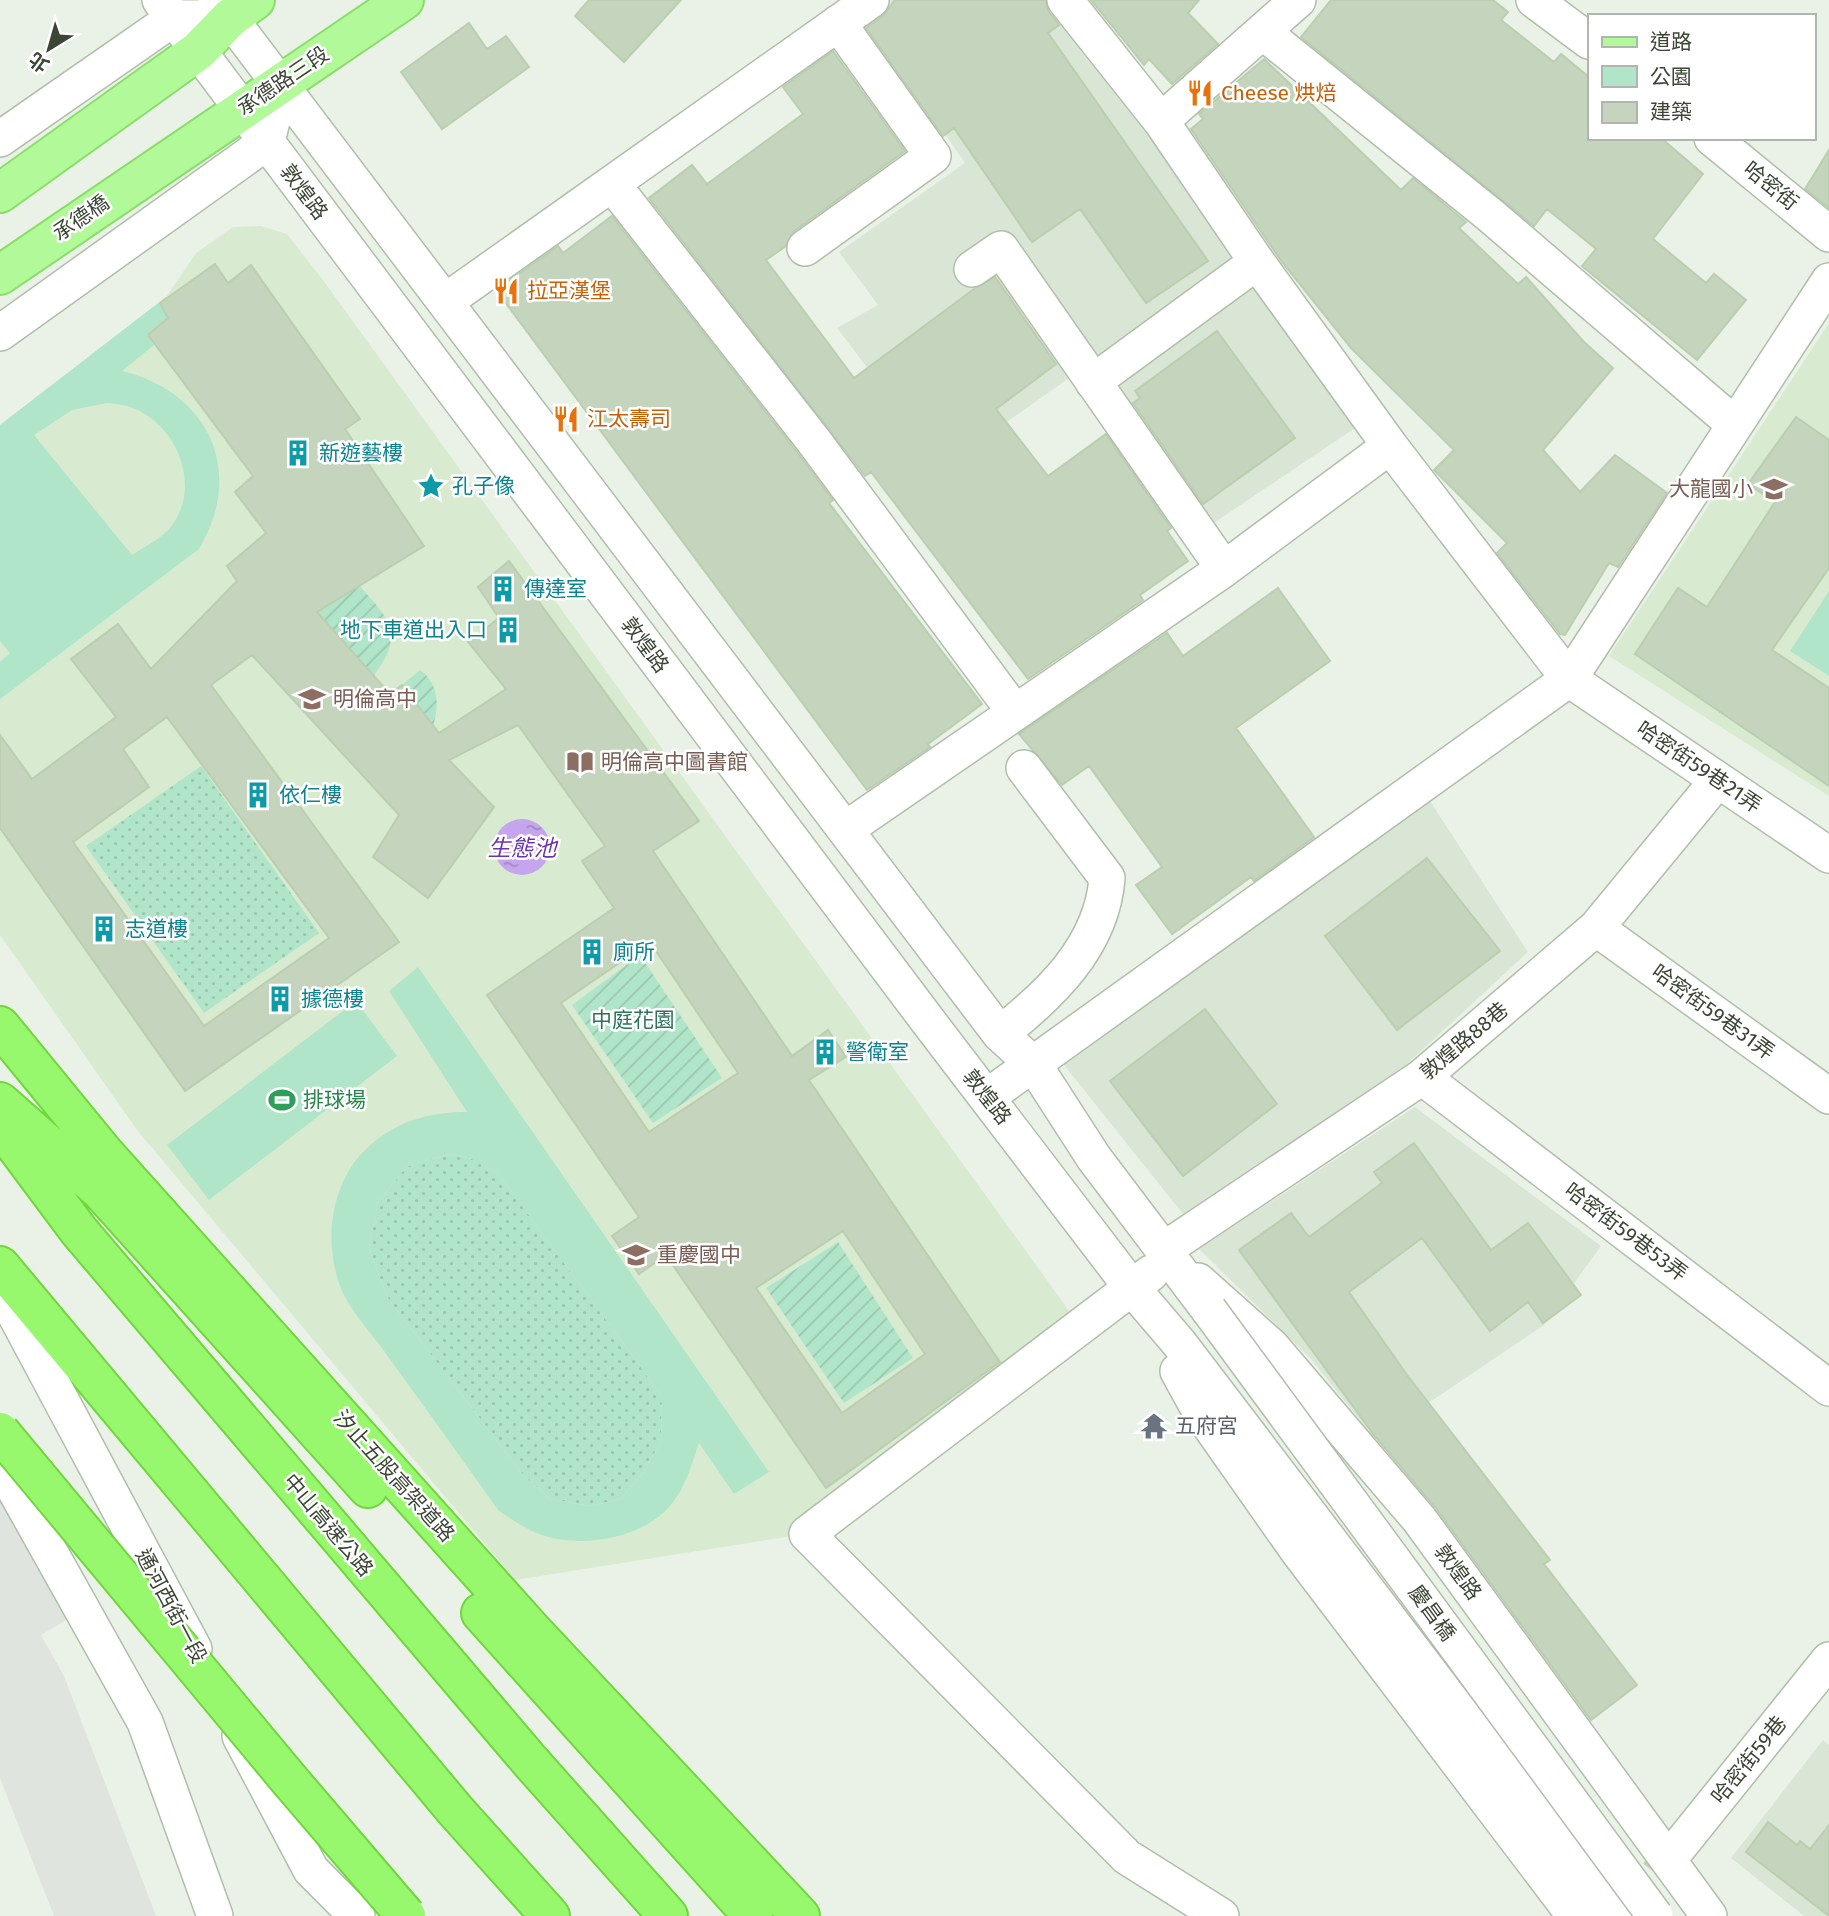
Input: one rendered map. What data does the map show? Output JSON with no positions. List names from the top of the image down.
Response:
{
  "streets": {
    "highway": ["汐止五股高架道路", "中山高速公路"],
    "main road": ["承德路三段", "承德橋"],
    "street": [
      "哈密街",
      "敦煌路",
      "哈密街59巷21弄",
      "哈密街59巷31弄",
      "敦煌路88巷",
      "哈密街59巷53弄",
      "通河西街一段",
      "慶昌橋",
      "哈密街59巷"
    ]
  },
  "crossings": [
    ["承德路三段", "敦煌路"],
    ["承德路三段", "承德橋"],
    ["敦煌路", "敦煌路88巷"],
    ["敦煌路", "慶昌橋"],
    ["敦煌路", "哈密街59巷"],
    ["哈密街59巷21弄", "敦煌路88巷"],
    ["哈密街59巷31弄", "敦煌路88巷"],
    ["敦煌路88巷", "哈密街59巷53弄"]
  ],
  "water": ["生態池"],
  "parks": ["中庭花園"],
  "places": {
    "restaurant": ["Cheese 烘焙", "拉亞漢堡", "江太壽司"],
    "building": [
      "新遊藝樓",
      "傳達室",
      "地下車道出入口",
      "依仁樓",
      "志道樓",
      "廁所",
      "據德樓",
      "警衛室"
    ],
    "place": ["孔子像"],
    "school or university": ["大龍國小", "明倫高中", "重慶國中"],
    "library": ["明倫高中圖書館"],
    "sports": ["排球場"],
    "temple": ["五府宮"]
  },
  "legend": ["道路", "公園", "建築"],
  "north": "bottom left"
}
